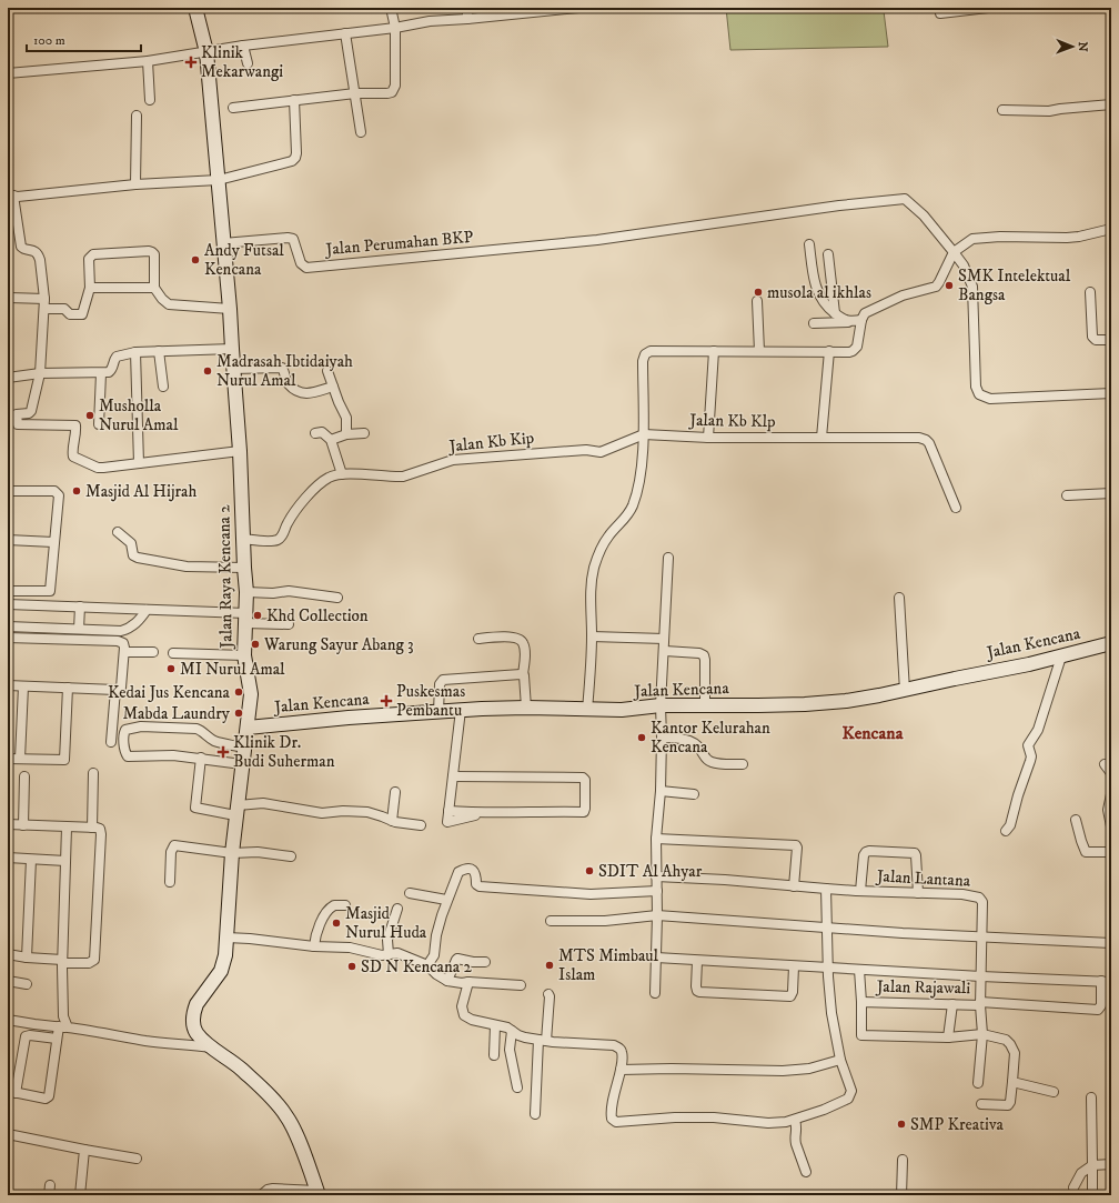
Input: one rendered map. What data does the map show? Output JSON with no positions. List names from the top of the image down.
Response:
{
  "streets": {
    "street": [
      "Jalan Perumahan BKP",
      "Jalan Kb Klp",
      "Jalan Kb Kip",
      "Jalan Raya Kencana 2",
      "Jalan Kencana",
      "Jalan Lantana",
      "Jalan Rajawali"
    ]
  },
  "crossings": [
    ["Jalan Perumahan BKP", "Jalan Raya Kencana 2"],
    ["Jalan Kb Klp", "Jalan Kb Kip"],
    ["Jalan Raya Kencana 2", "Jalan Kencana"],
    ["Jalan Lantana", "Jalan Rajawali"]
  ],
  "districts": ["Kencana"],
  "places": {
    "health": ["Klinik Mekarwangi", "Puskesmas Pembantu", "Klinik Dr. Budi Suherman"],
    "other": [
      "Andy Futsal Kencana",
      "SMK Intelektual Bangsa",
      "musola al ikhlas",
      "Madrasah Ibtidaiyah Nurul Amal",
      "Musholla Nurul Amal",
      "Masjid Al Hijrah",
      "Khd Collection",
      "Warung Sayur Abang 3",
      "MI Nurul Amal",
      "Kedai Jus Kencana",
      "Mabda Laundry",
      "Kantor Kelurahan Kencana",
      "SDIT Al Ahyar",
      "Masjid Nurul Huda",
      "MTS Mimbaul Islam",
      "SD N Kencana 2",
      "SMP Kreativa"
    ]
  },
  "scale_bar": "100 m",
  "north": "right"
}
